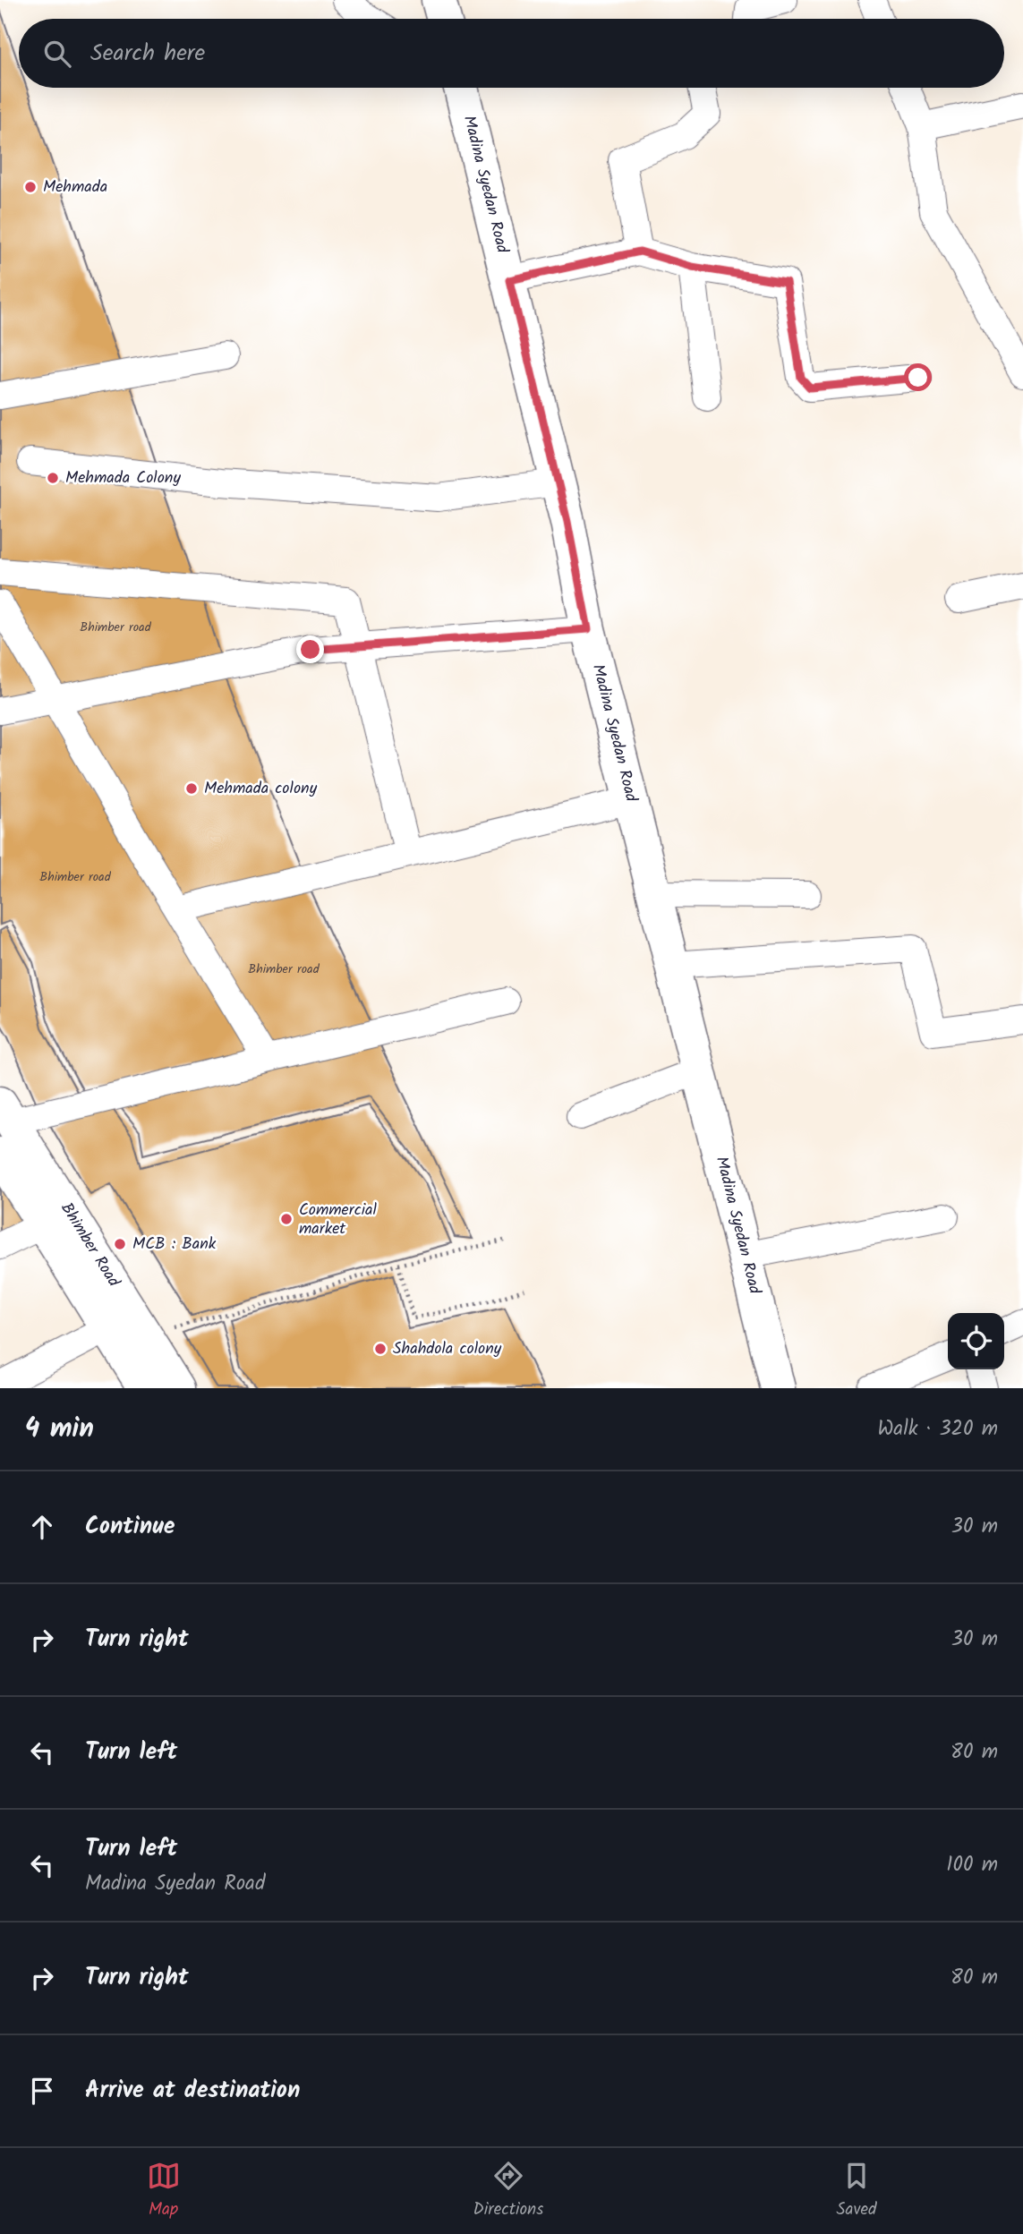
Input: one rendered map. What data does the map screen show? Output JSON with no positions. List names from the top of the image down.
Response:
{
  "streets": {
    "main road": ["Madina Syedan Road", "Bhimber Road"]
  },
  "places": [
    "Mehmada",
    "Mehmada Colony",
    "Mehmada colony",
    "Commercial market",
    "MCB : Bank",
    "Shahdola colony"
  ],
  "house_numbers": ["Bhimber road", "Bhimber road", "Bhimber road"],
  "page": {
    "search": "Search here",
    "heading": ["4 min", "Walk · 320 m"],
    "list": [
      ["Continue", "30 m"],
      ["Turn right", "30 m"],
      ["Turn left", "80 m"],
      ["Turn left", "Madina Syedan Road", "100 m"],
      ["Turn right", "80 m"],
      "Arrive at destination"
    ],
    "nav": ["Map", "Directions", "Saved"]
  }
}
